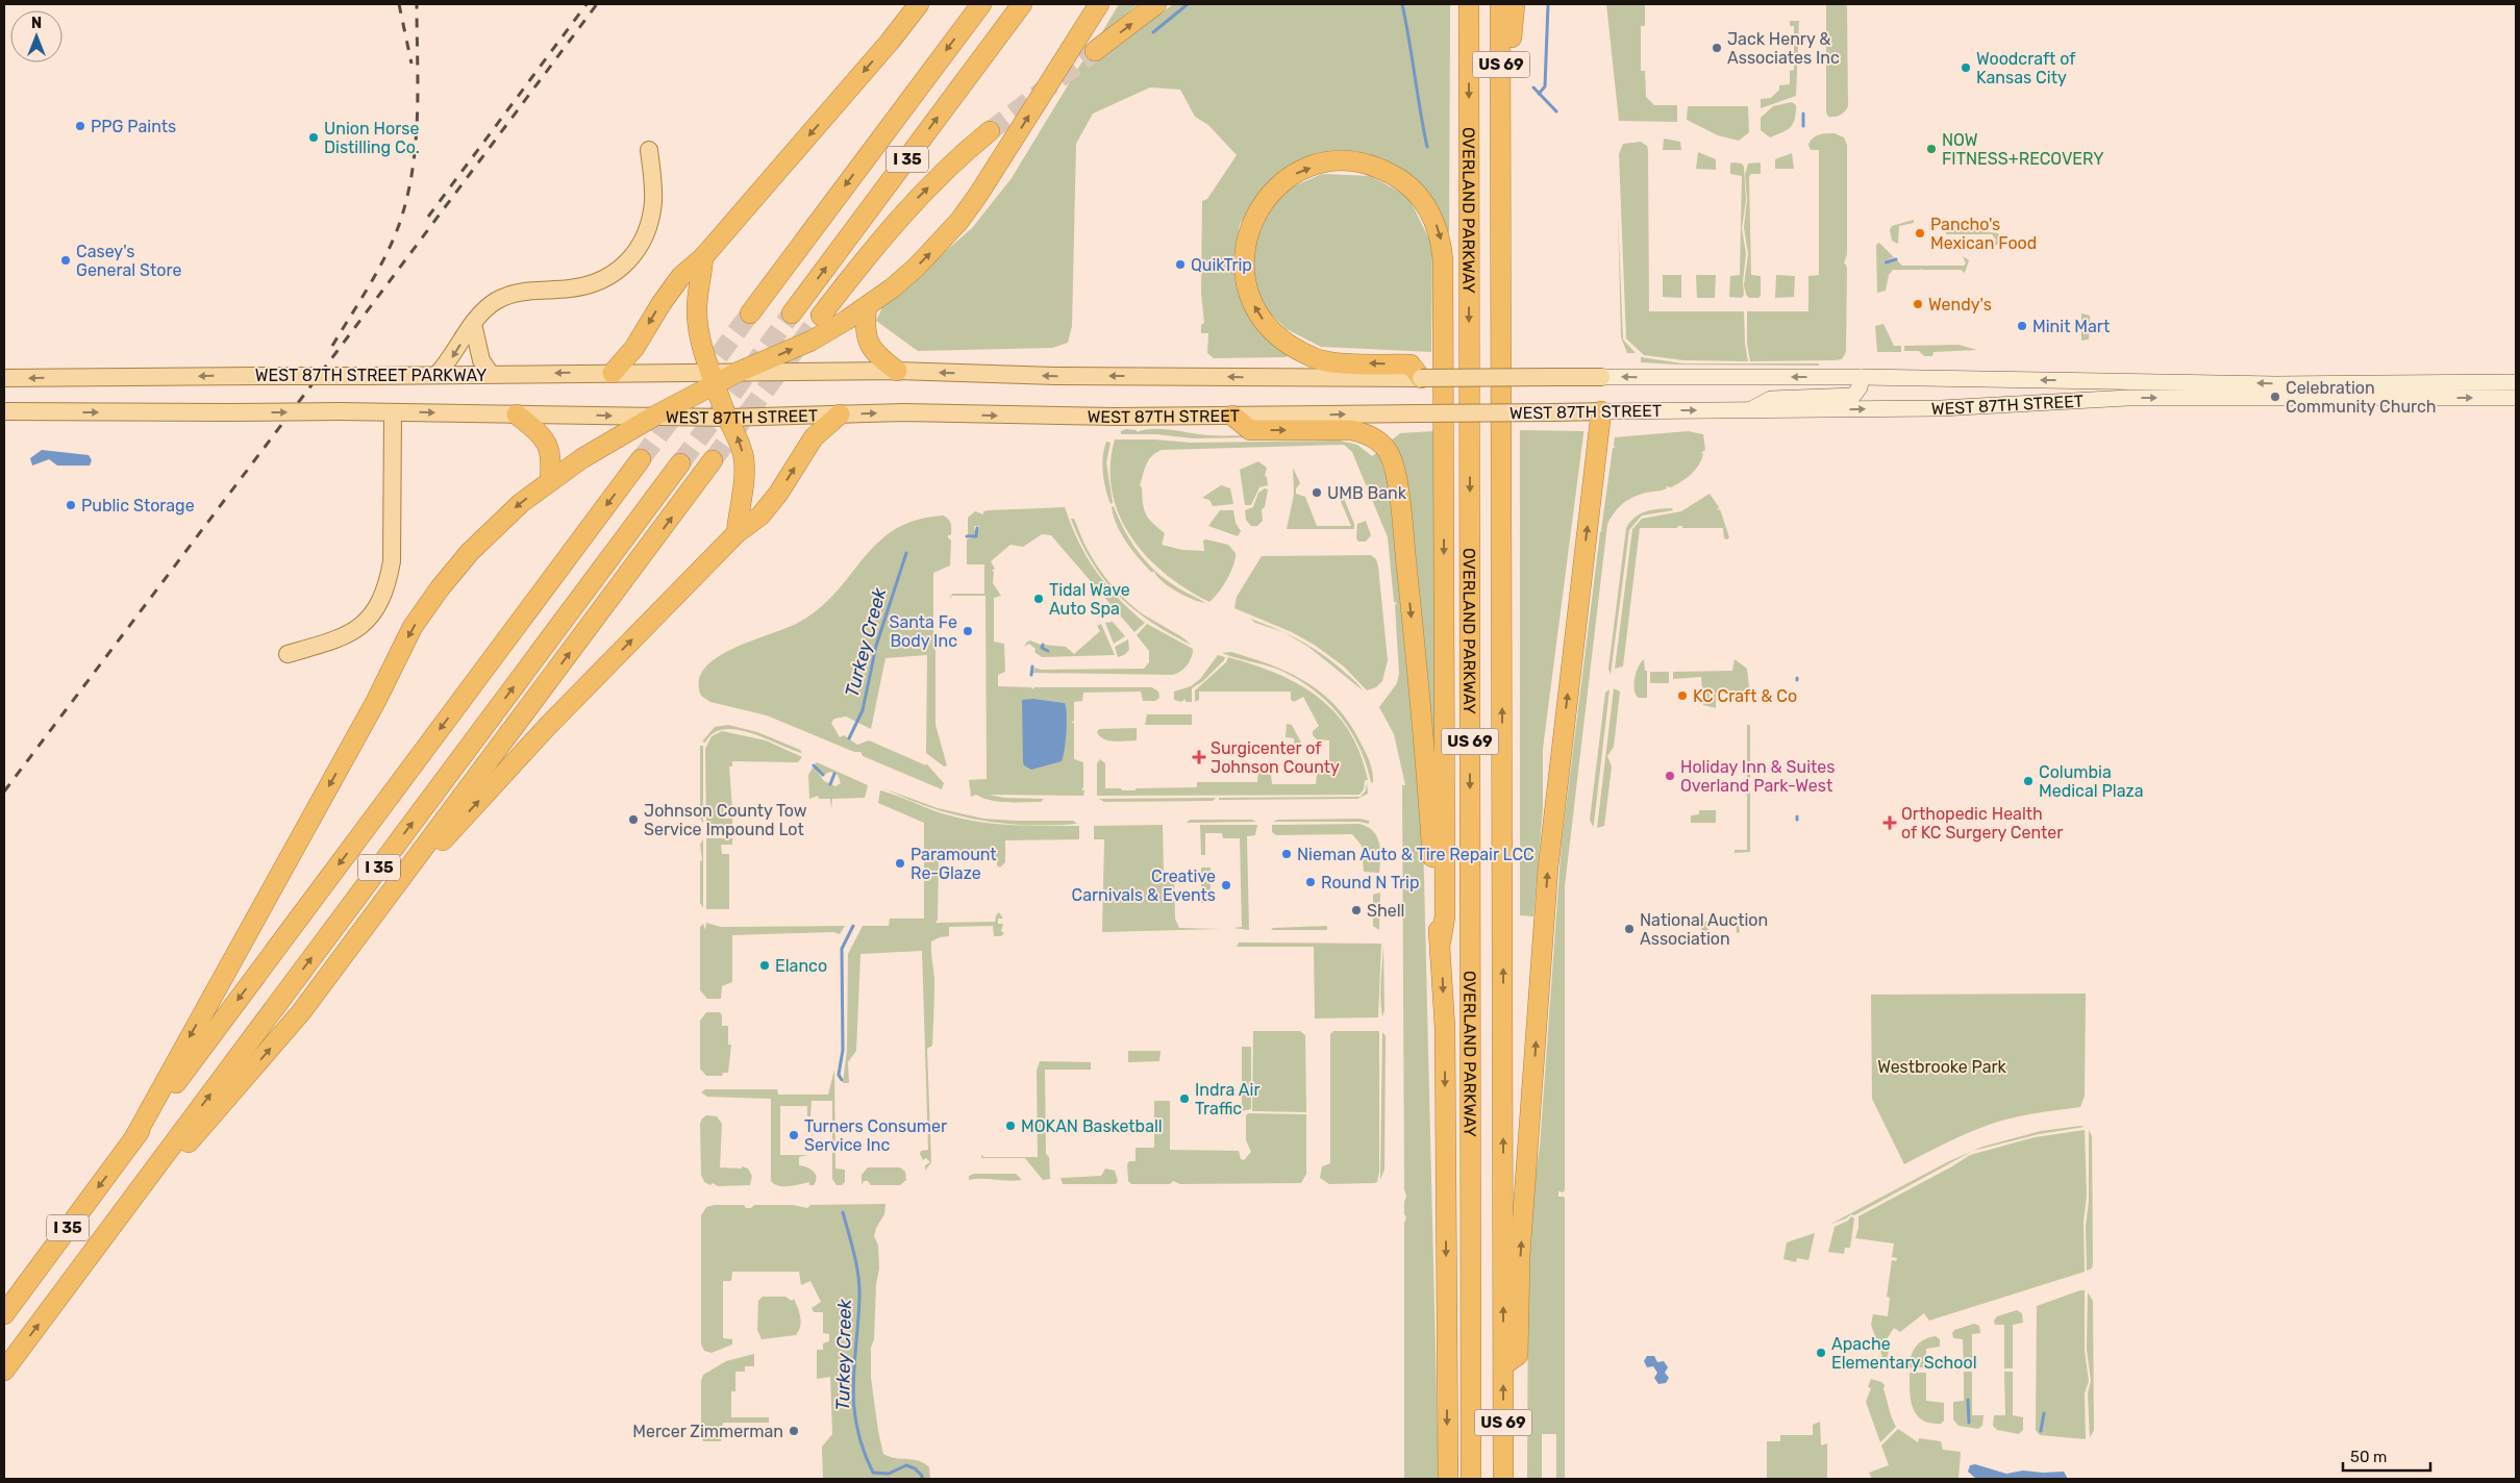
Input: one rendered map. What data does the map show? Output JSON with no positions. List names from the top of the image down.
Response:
{
  "streets": {
    "highway": ["US 69", "I 35", "OVERLAND PARKWAY"],
    "main road": ["WEST 87TH STREET PARKWAY", "WEST 87TH STREET"]
  },
  "crossings": [
    ["US 69", "OVERLAND PARKWAY"]
  ],
  "water": ["Turkey Creek"],
  "parks": ["Westbrooke Park"],
  "places": {
    "other": [
      "Jack Henry & Associates Inc",
      "Woodcraft of Kansas City",
      "PPG Paints",
      "Union Horse Distilling Co.",
      "NOW FITNESS+RECOVERY",
      "Pancho's Mexican Food",
      "Casey's General Store",
      "QuikTrip",
      "Wendy's",
      "Minit Mart",
      "Celebration Community Church",
      "UMB Bank",
      "Public Storage",
      "Tidal Wave Auto Spa",
      "Santa Fe Body Inc",
      "KC Craft & Co",
      "Holiday Inn & Suites Overland Park-West",
      "Columbia Medical Plaza",
      "Johnson County Tow Service Impound Lot",
      "Nieman Auto & Tire Repair LCC",
      "Paramount Re-Glaze",
      "Round N Trip",
      "Creative Carnivals & Events",
      "Shell",
      "National Auction Association",
      "Elanco",
      "Indra Air Traffic",
      "MOKAN Basketball",
      "Turners Consumer Service Inc",
      "Apache Elementary School",
      "Mercer Zimmerman"
    ],
    "health": ["Surgicenter of Johnson County", "Orthopedic Health of KC Surgery Center"]
  },
  "scale_bar": "50 m",
  "north": "top"
}
